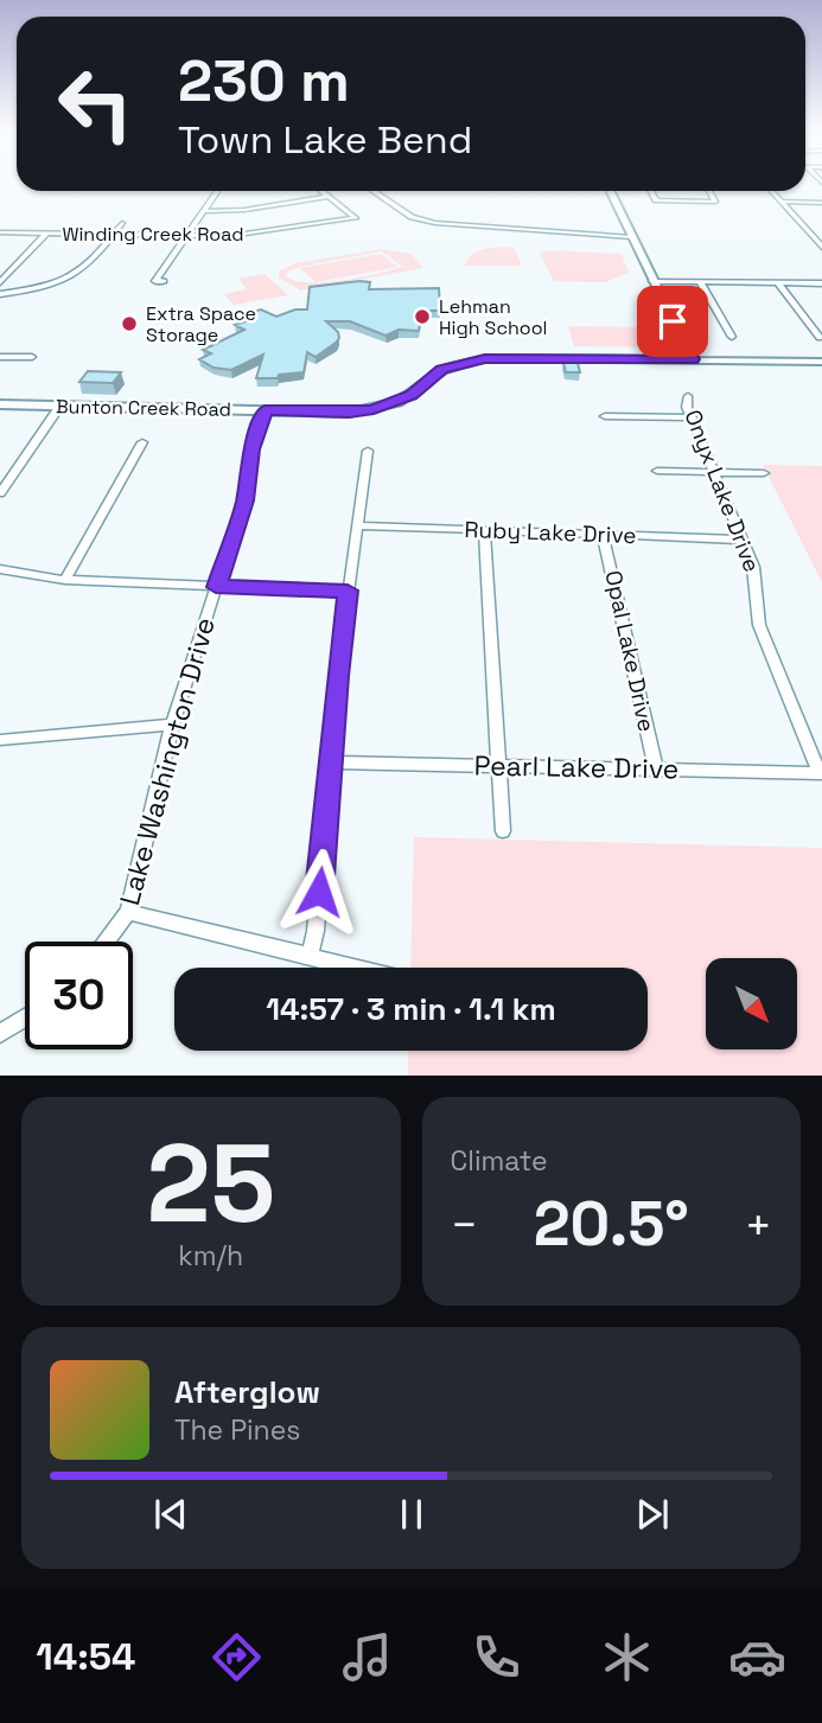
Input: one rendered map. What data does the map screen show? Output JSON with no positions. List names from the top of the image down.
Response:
{
  "streets": {
    "street": [
      "Winding Creek Road",
      "Bunton Creek Road",
      "Onyx Lake Drive",
      "Ruby Lake Drive",
      "Opal Lake Drive",
      "Lake Washington Drive",
      "Pearl Lake Drive"
    ]
  },
  "crossings": [
    ["Bunton Creek Road", "Lake Washington Drive"],
    ["Onyx Lake Drive", "Ruby Lake Drive"],
    ["Onyx Lake Drive", "Pearl Lake Drive"],
    ["Ruby Lake Drive", "Opal Lake Drive"],
    ["Opal Lake Drive", "Pearl Lake Drive"]
  ],
  "places": ["Lehman High School", "Extra Space Storage"],
  "north": "bottom right",
  "page": {
    "turn": ["230 m", "Town Lake Bend"],
    "limit": "30",
    "trip": "14:57 · 3 min · 1.1 km",
    "tile": [
      ["25", "km/h"],
      "Climate"
    ],
    "heat": ["−", "20.5°", "+"],
    "song": ["Afterglow", "The Pines"],
    "tabs": "14:54"
  }
}
